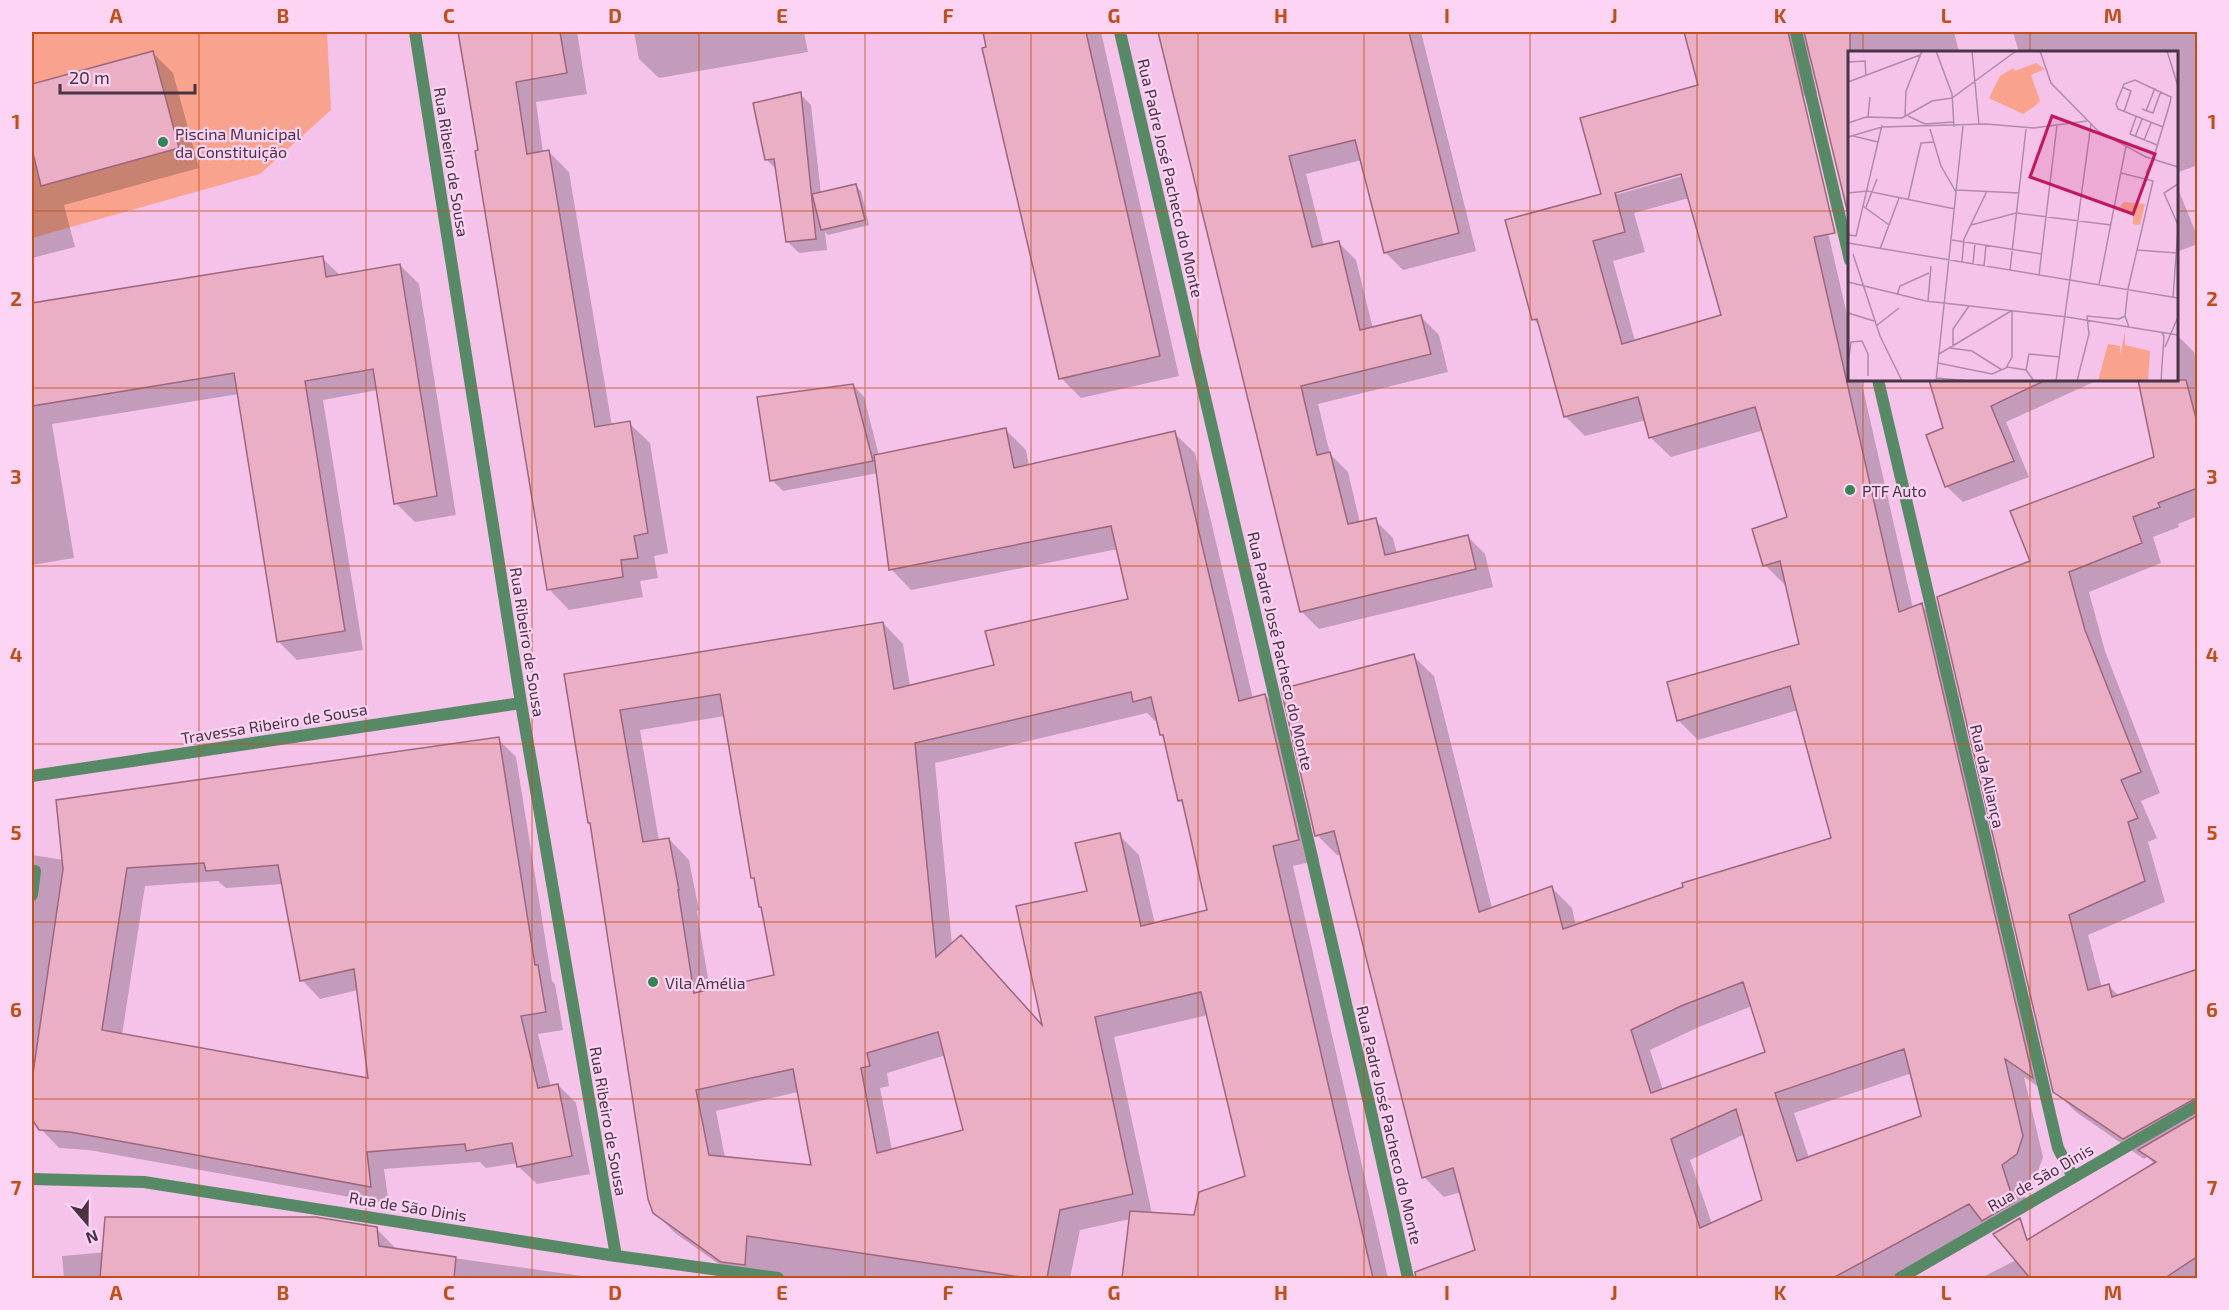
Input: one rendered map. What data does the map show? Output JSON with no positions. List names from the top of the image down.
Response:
{
  "streets": {
    "street": [
      "Rua Ribeiro de Sousa",
      "Rua Padre José Pacheco do Monte",
      "Travessa Ribeiro de Sousa",
      "Rua da Aliança",
      "Rua de São Dinis"
    ]
  },
  "crossings": [
    ["Rua Ribeiro de Sousa", "Travessa Ribeiro de Sousa"],
    ["Rua Ribeiro de Sousa", "Rua de São Dinis"],
    ["Rua da Aliança", "Rua de São Dinis"]
  ],
  "places": ["Piscina Municipal da Constituição", "PTF Auto", "Vila Amélia"],
  "scale_bar": "20 m",
  "north": "bottom",
  "grid": {
    "columns": [
      "A",
      "B",
      "C",
      "D",
      "E",
      "F",
      "G",
      "H",
      "I",
      "J",
      "K",
      "L",
      "M"
    ],
    "rows": [
      "1",
      "2",
      "3",
      "4",
      "5",
      "6",
      "7"
    ]
  }
}
